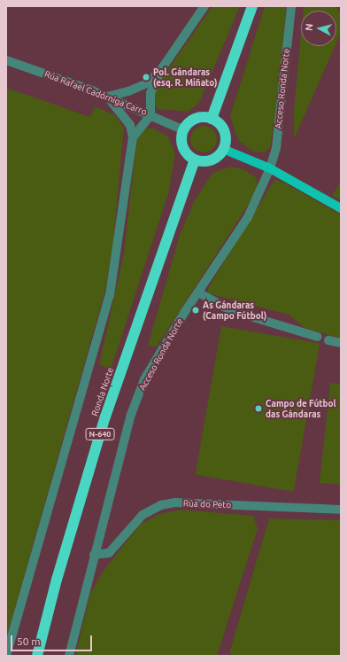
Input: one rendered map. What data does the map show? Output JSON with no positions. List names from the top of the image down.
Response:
{
  "streets": {
    "highway": ["Ronda Norte", "N-640"],
    "street": ["Acceso Ronda Norte", "Rúa Rafael Cadórniga Carro", "Rúa do Peto"]
  },
  "crossings": [
    ["Acceso Ronda Norte", "Rúa do Peto"],
    ["Rúa Rafael Cadórniga Carro", "Ronda Norte"]
  ],
  "places": ["Pol. Gándaras (esq. R. Miñato)", "As Gándaras (Campo Fútbol)", "Campo de Fútbol das Gándaras"],
  "scale_bar": "50 m",
  "north": "left"
}
